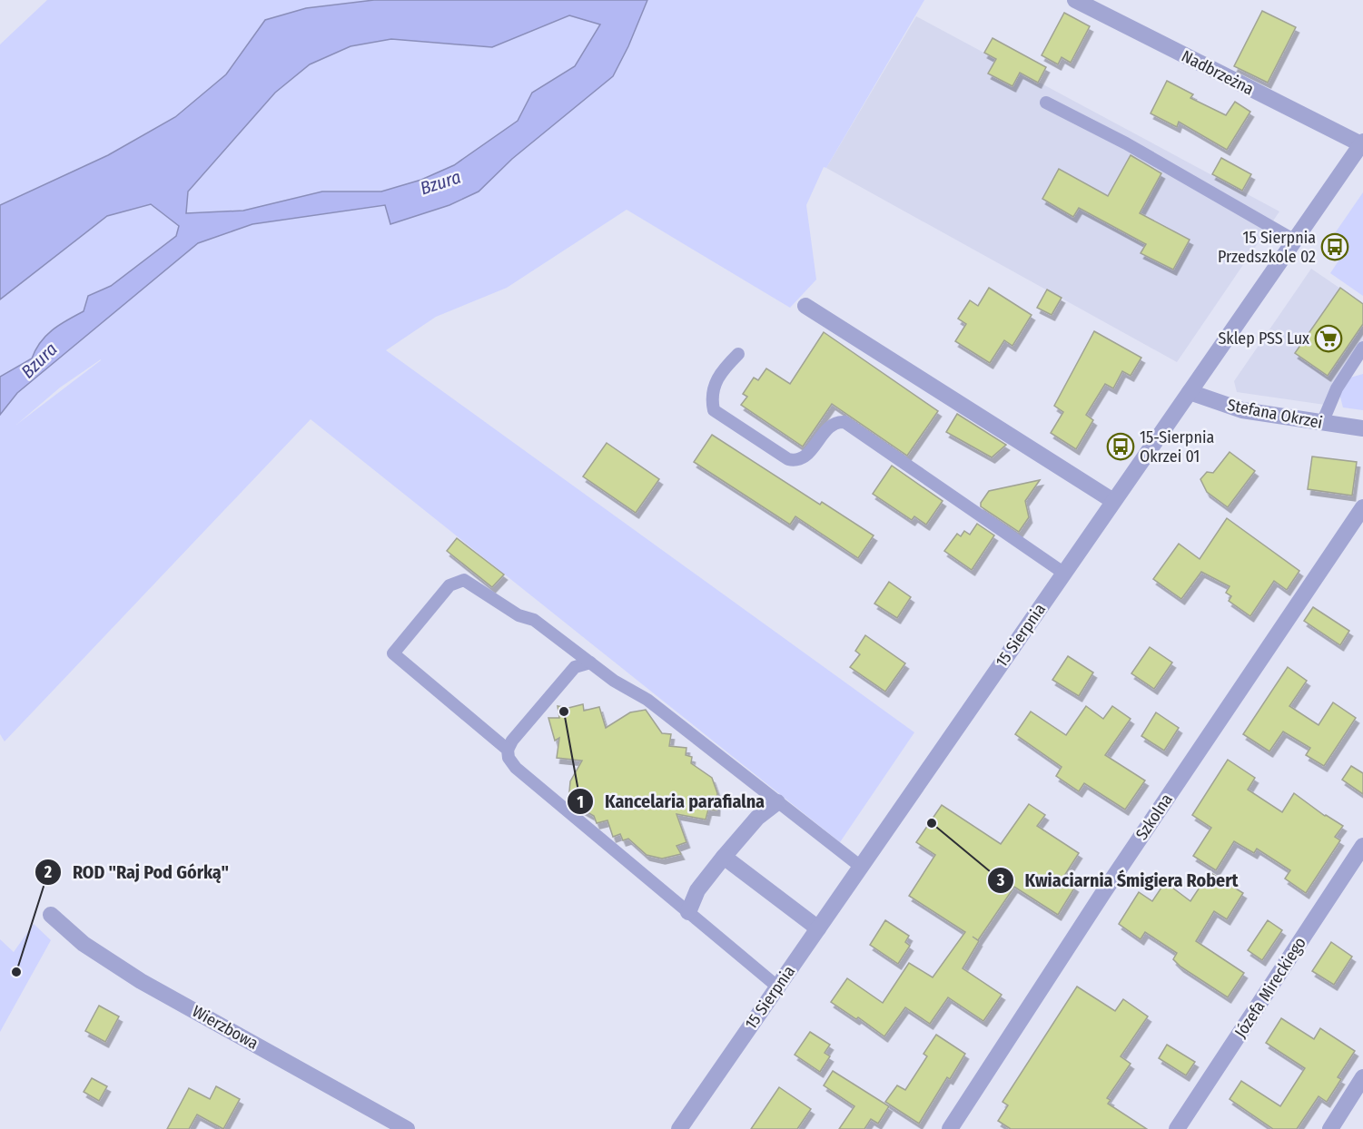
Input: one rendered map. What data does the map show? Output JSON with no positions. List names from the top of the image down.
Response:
{
  "streets": {
    "street": [
      "Nadbrzeżna",
      "Stefana Okrzei",
      "15 Sierpnia",
      "Szkolna",
      "Józefa Mireckiego",
      "Wierzbowa"
    ]
  },
  "crossings": [
    ["Nadbrzeżna", "15 Sierpnia"],
    ["Stefana Okrzei", "15 Sierpnia"]
  ],
  "water": ["Bzura"],
  "places": {
    "bus stop": ["15 Sierpnia Przedszkole 02", "15-Sierpnia Okrzei 01"],
    "supermarket": ["Sklep PSS Lux"],
    "other": ["Kancelaria parafialna", "Kwiaciarnia Śmigiera Robert", "ROD \"Raj Pod Górką\""]
  }
}
